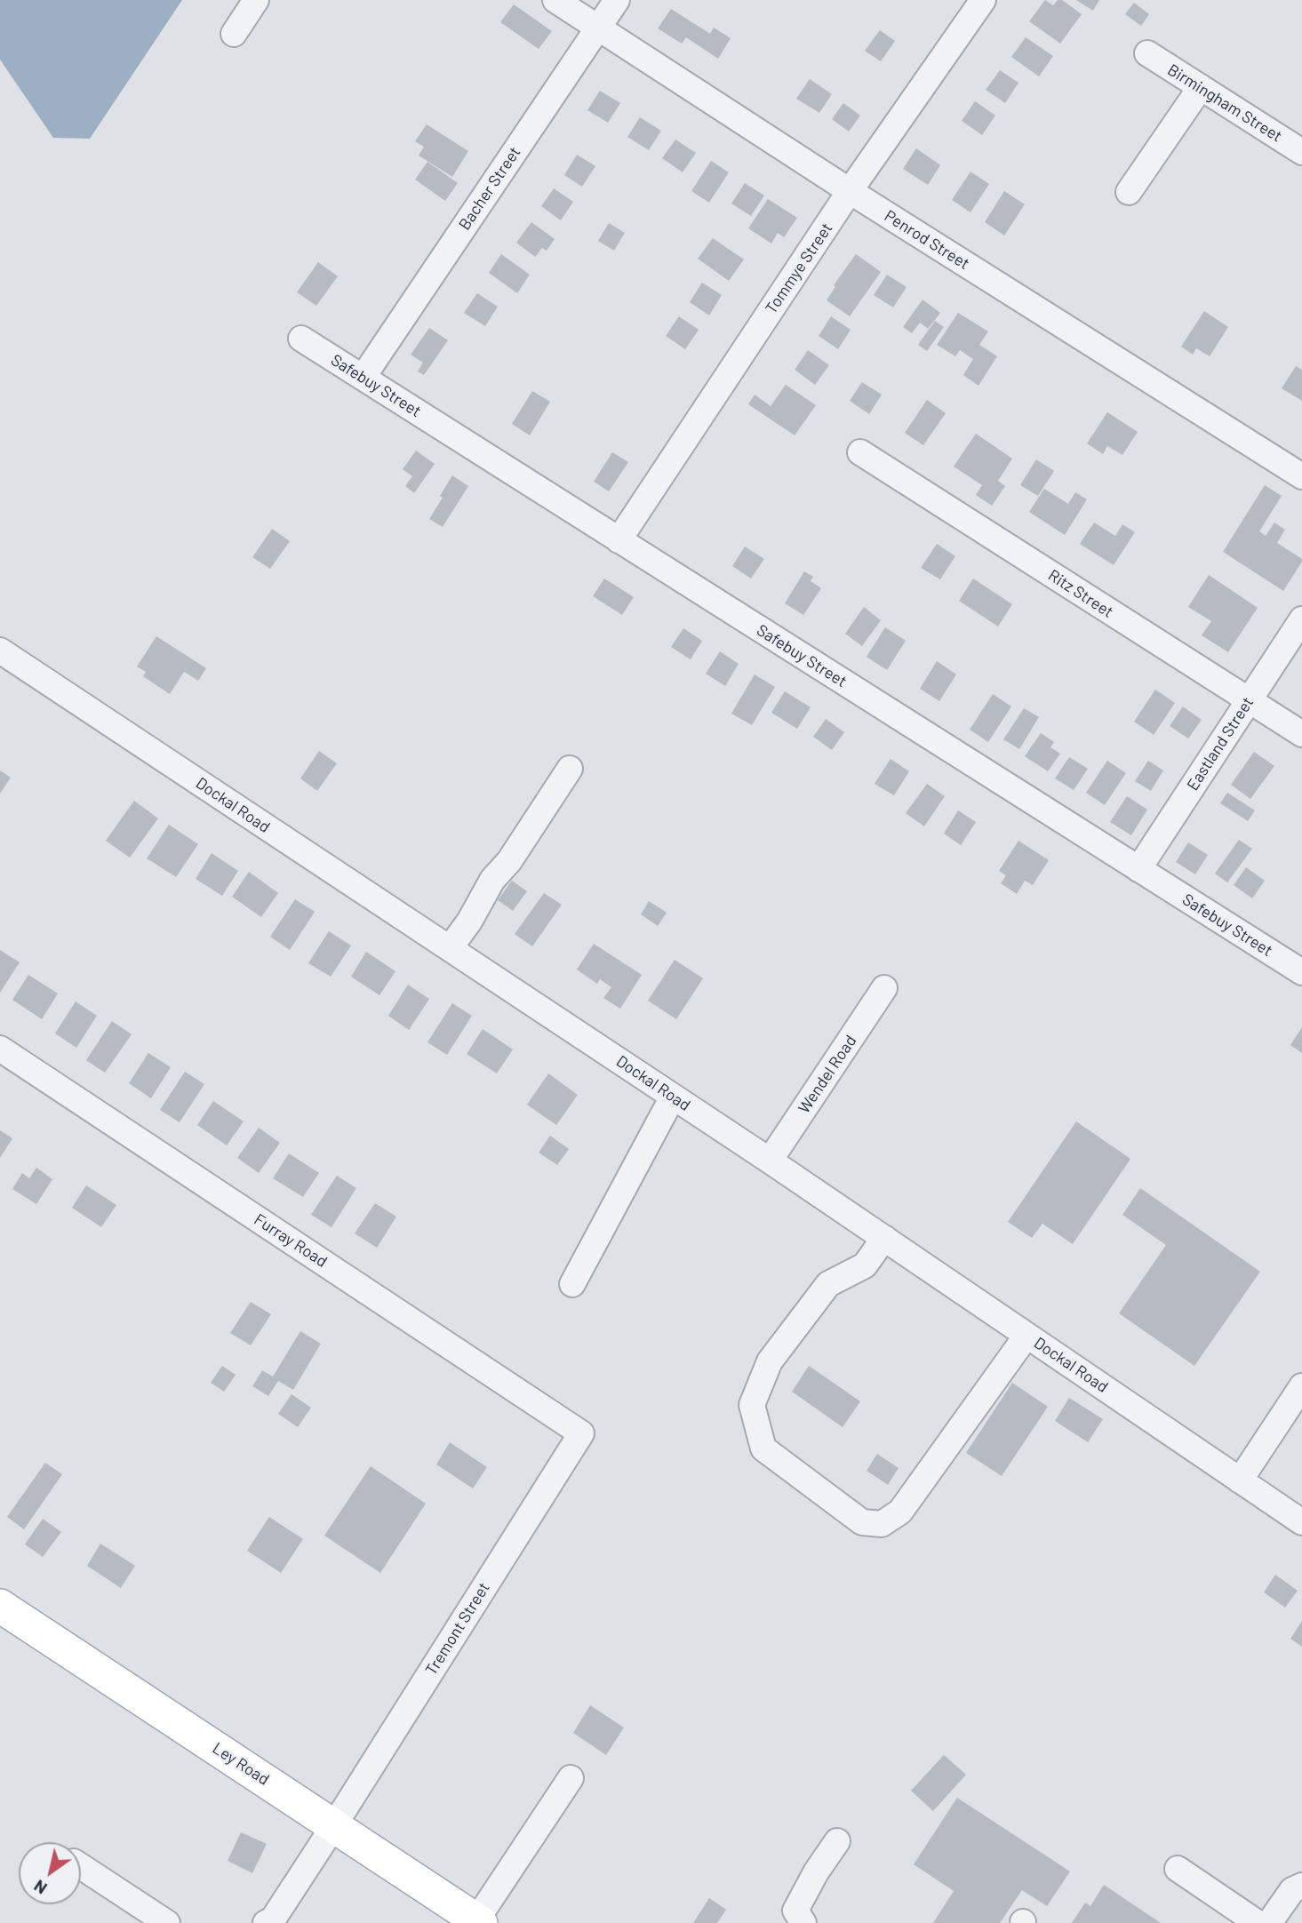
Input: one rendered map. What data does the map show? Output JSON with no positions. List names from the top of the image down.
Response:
{
  "streets": {
    "main road": ["Ley Road"],
    "street": [
      "Birmingham Street",
      "Bacher Street",
      "Penrod Street",
      "Tommye Street",
      "Safebuy Street",
      "Ritz Street",
      "Eastland Street",
      "Dockal Road",
      "Wendel Road",
      "Furray Road",
      "Tremont Street"
    ]
  },
  "crossings": [
    ["Bacher Street", "Penrod Street"],
    ["Bacher Street", "Safebuy Street"],
    ["Penrod Street", "Tommye Street"],
    ["Tommye Street", "Safebuy Street"],
    ["Safebuy Street", "Eastland Street"],
    ["Ritz Street", "Eastland Street"],
    ["Dockal Road", "Wendel Road"],
    ["Furray Road", "Tremont Street"],
    ["Tremont Street", "Ley Road"]
  ],
  "north": "bottom left"
}
